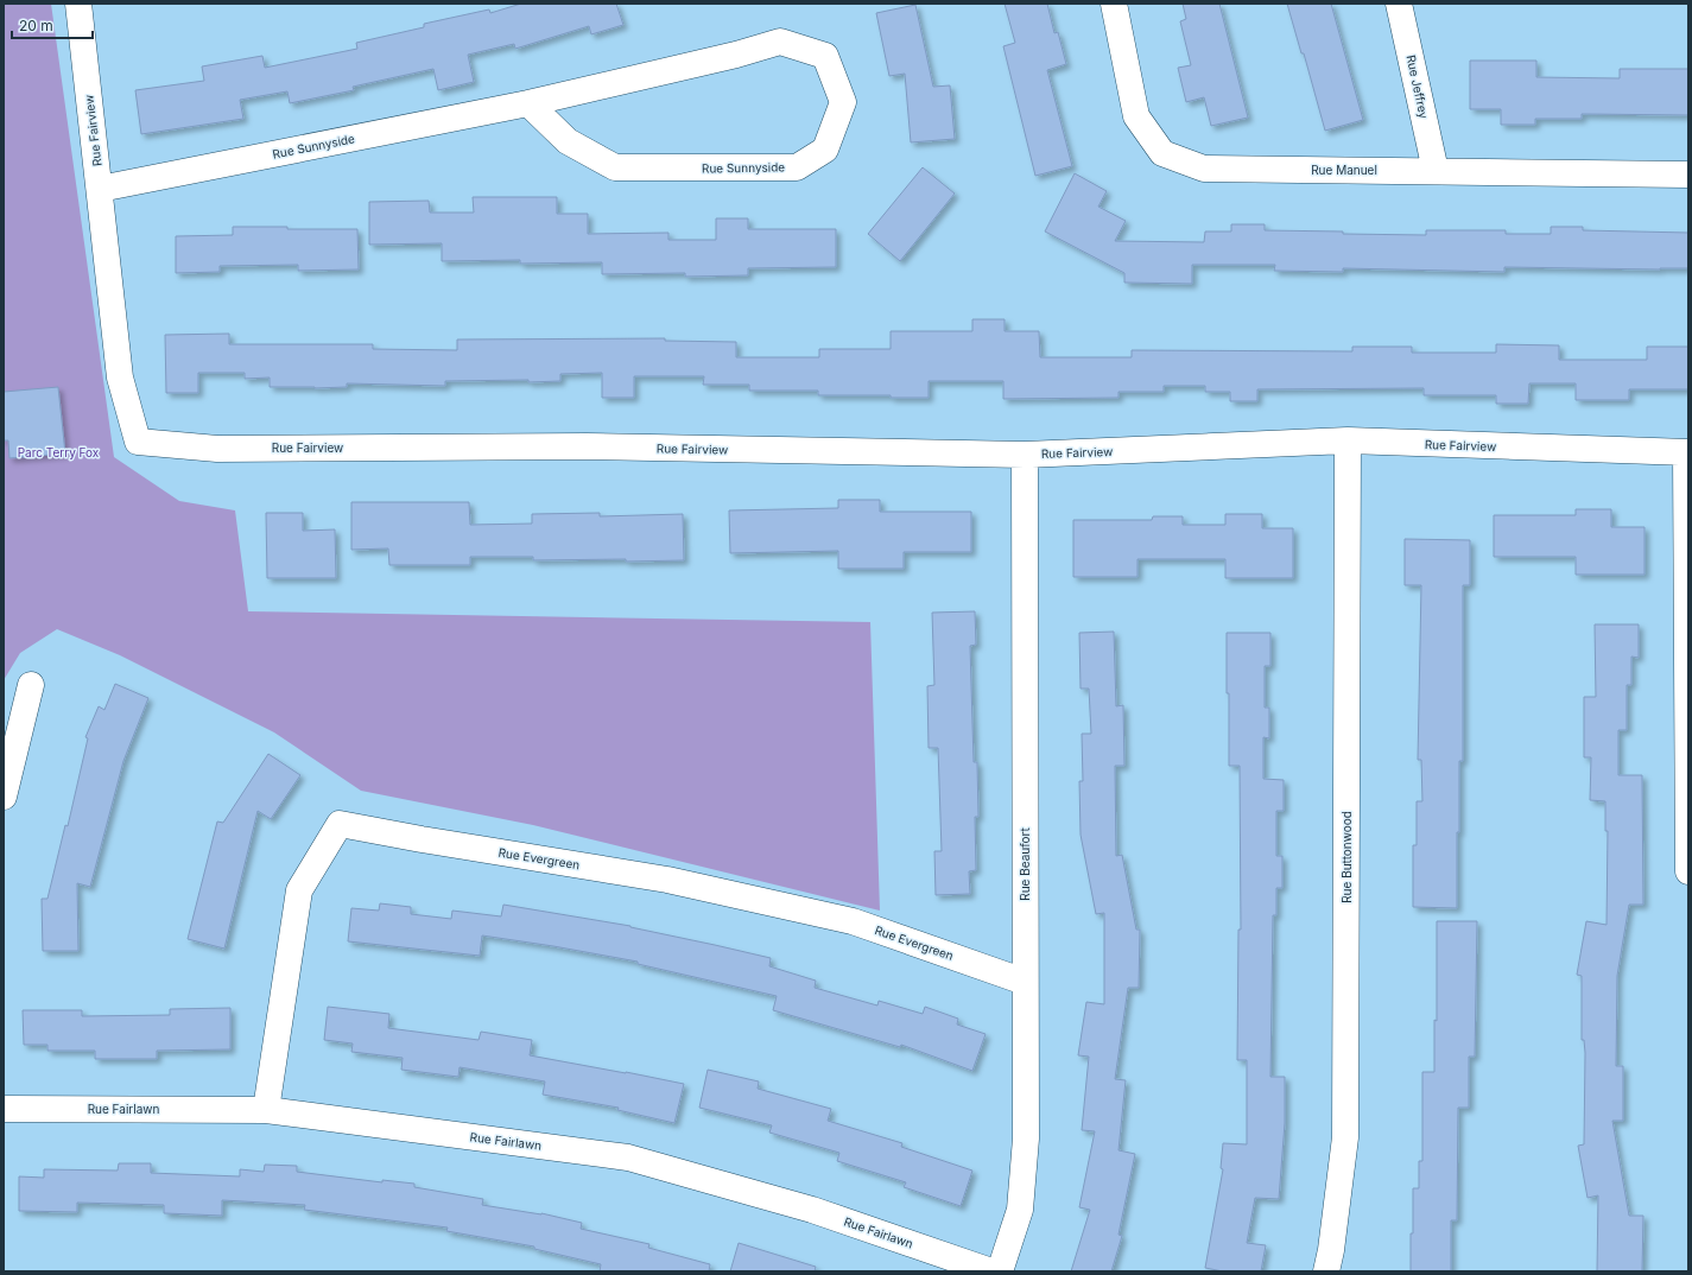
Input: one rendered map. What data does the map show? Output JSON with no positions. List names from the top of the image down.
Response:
{
  "streets": {
    "street": [
      "Rue Jeffrey",
      "Rue Fairview",
      "Rue Sunnyside",
      "Rue Manuel",
      "Rue Buttonwood",
      "Rue Evergreen",
      "Rue Beaufort",
      "Rue Fairlawn"
    ]
  },
  "crossings": [
    ["Rue Jeffrey", "Rue Manuel"],
    ["Rue Fairview", "Rue Sunnyside"],
    ["Rue Fairview", "Rue Buttonwood"],
    ["Rue Fairview", "Rue Beaufort"],
    ["Rue Evergreen", "Rue Beaufort"],
    ["Rue Evergreen", "Rue Fairlawn"]
  ],
  "parks": ["Parc Terry Fox"],
  "scale_bar": "20 m"
}
